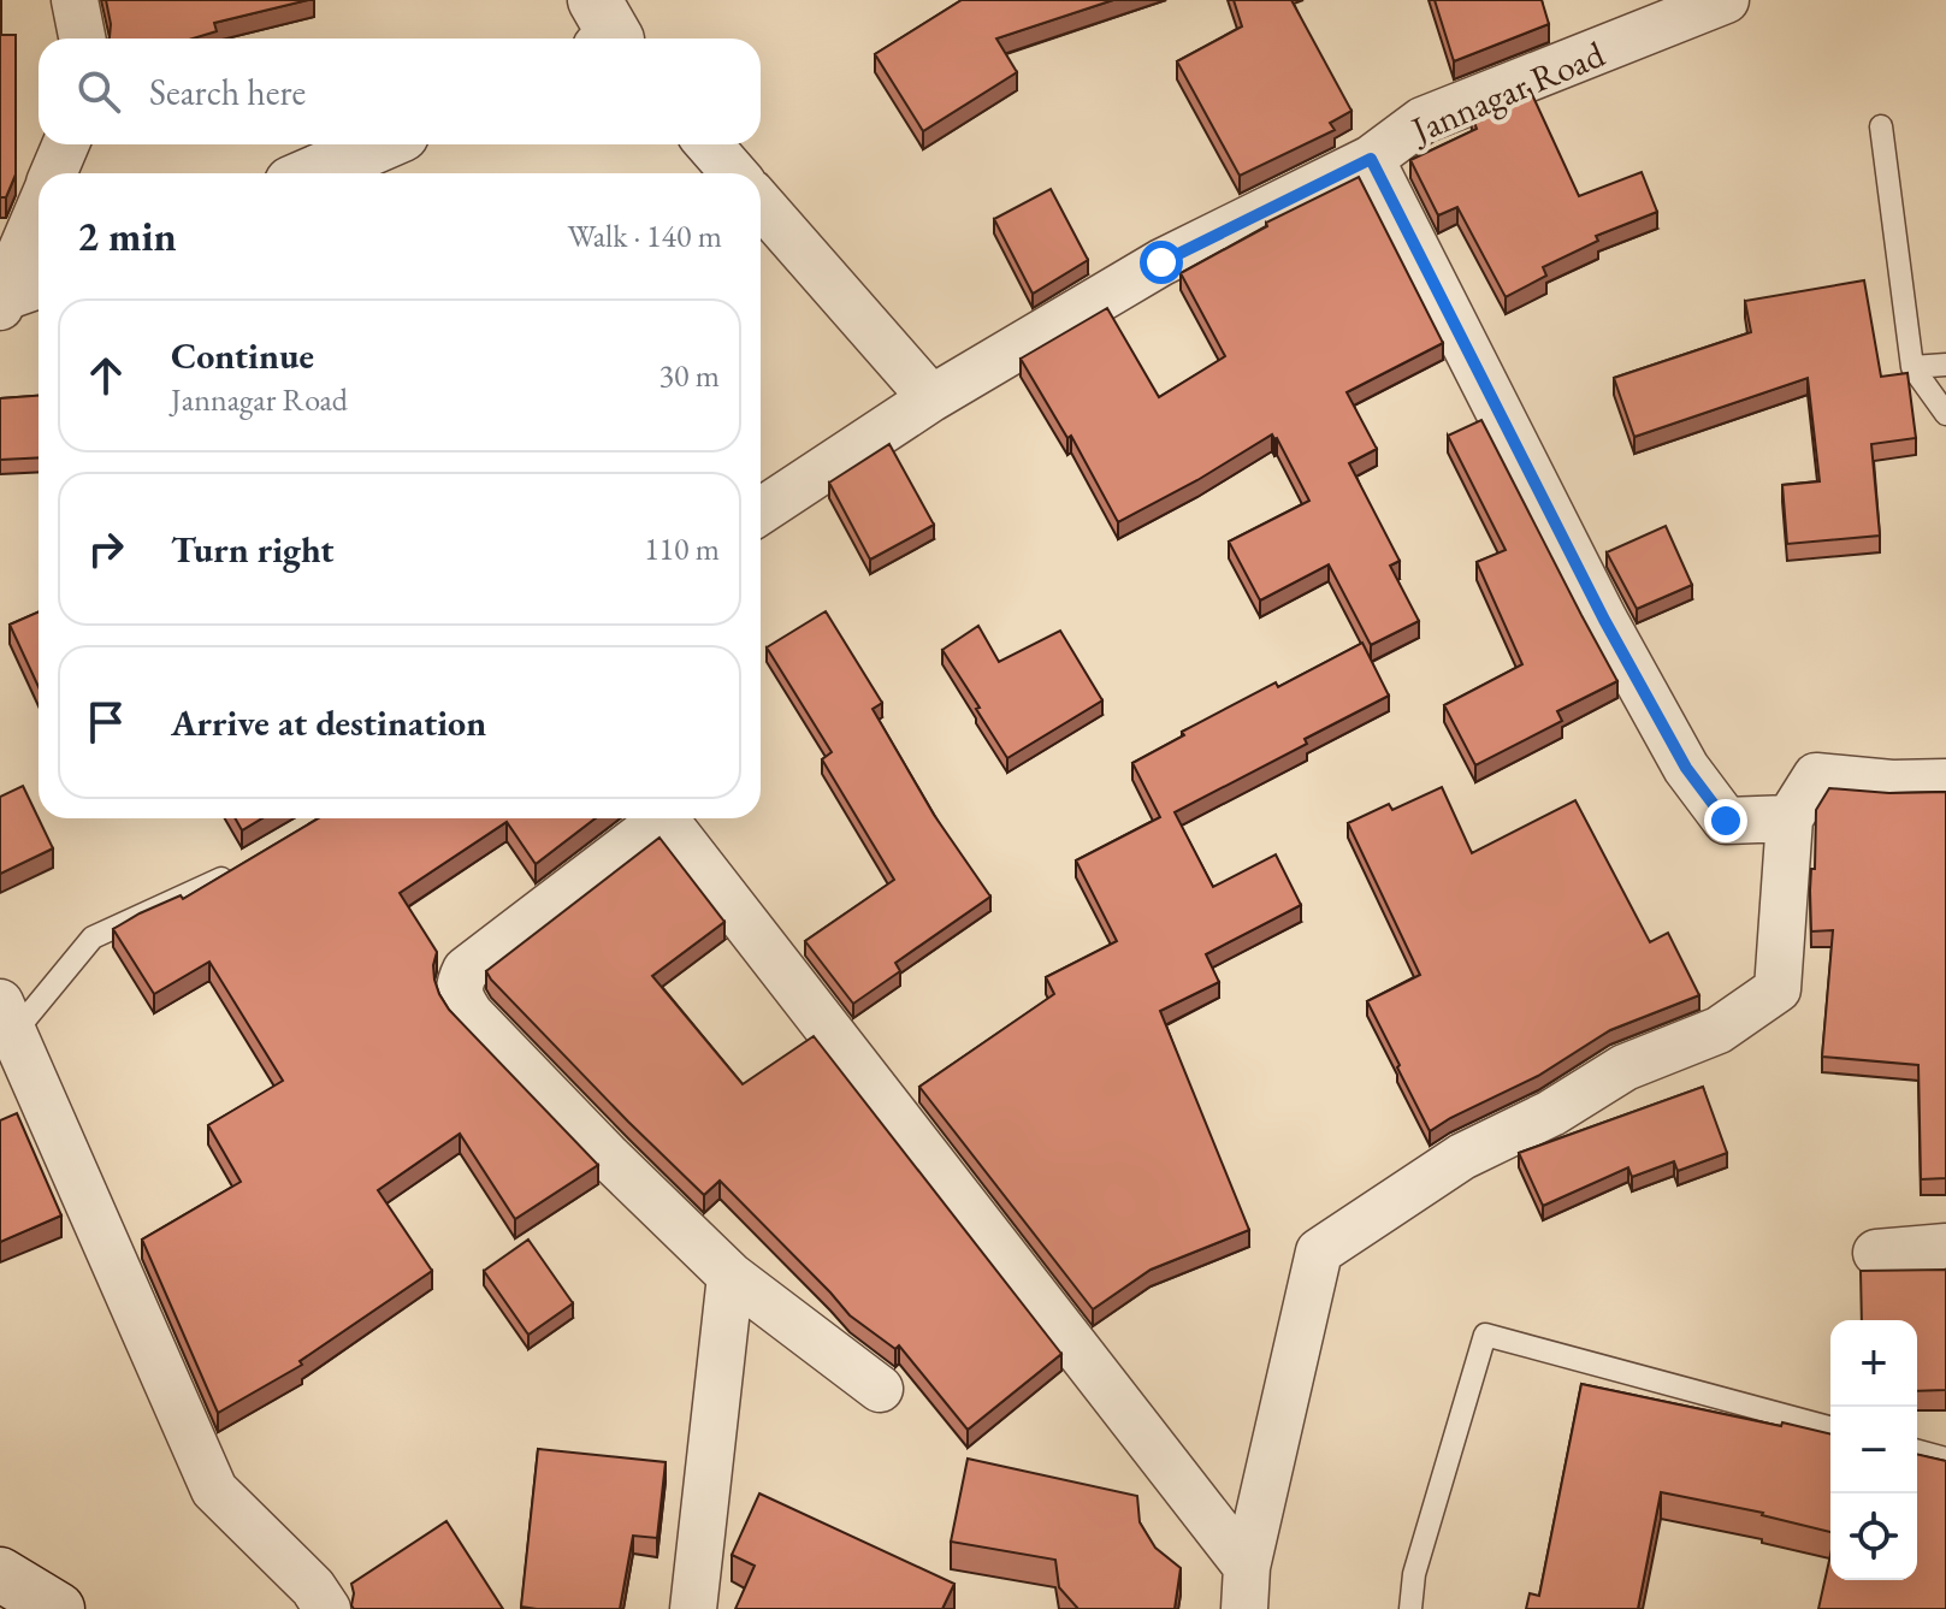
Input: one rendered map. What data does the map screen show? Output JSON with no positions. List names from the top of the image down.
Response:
{
  "streets": {
    "street": ["Jannagar Road"]
  },
  "page": {
    "search": "Search here",
    "heading": ["2 min", "Walk · 140 m"],
    "list": [
      ["Continue", "Jannagar Road", "30 m"],
      ["Turn right", "110 m"],
      "Arrive at destination"
    ],
    "map_buttons": ["+", "−"]
  }
}
